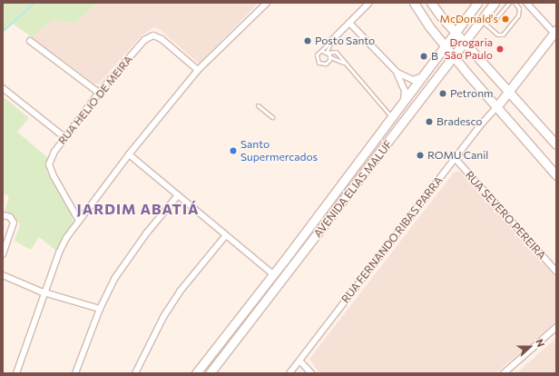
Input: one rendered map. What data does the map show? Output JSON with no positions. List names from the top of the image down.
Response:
{
  "streets": {
    "main road": ["AVENIDA ELIAS MALUF"],
    "street": ["RUA HELIO DE MEIRA", "RUA SEVERO PEREIRA", "RUA FERNANDO RIBAS PARRA"]
  },
  "crossings": [
    ["RUA SEVERO PEREIRA", "RUA FERNANDO RIBAS PARRA"]
  ],
  "districts": ["JARDIM ABATIÁ"],
  "places": [
    "McDonald's",
    "Posto Santo",
    "Drogaria São Paulo",
    "B",
    "Petronm",
    "Bradesco",
    "Santo Supermercados",
    "ROMU Canil"
  ],
  "north": "right"
}
